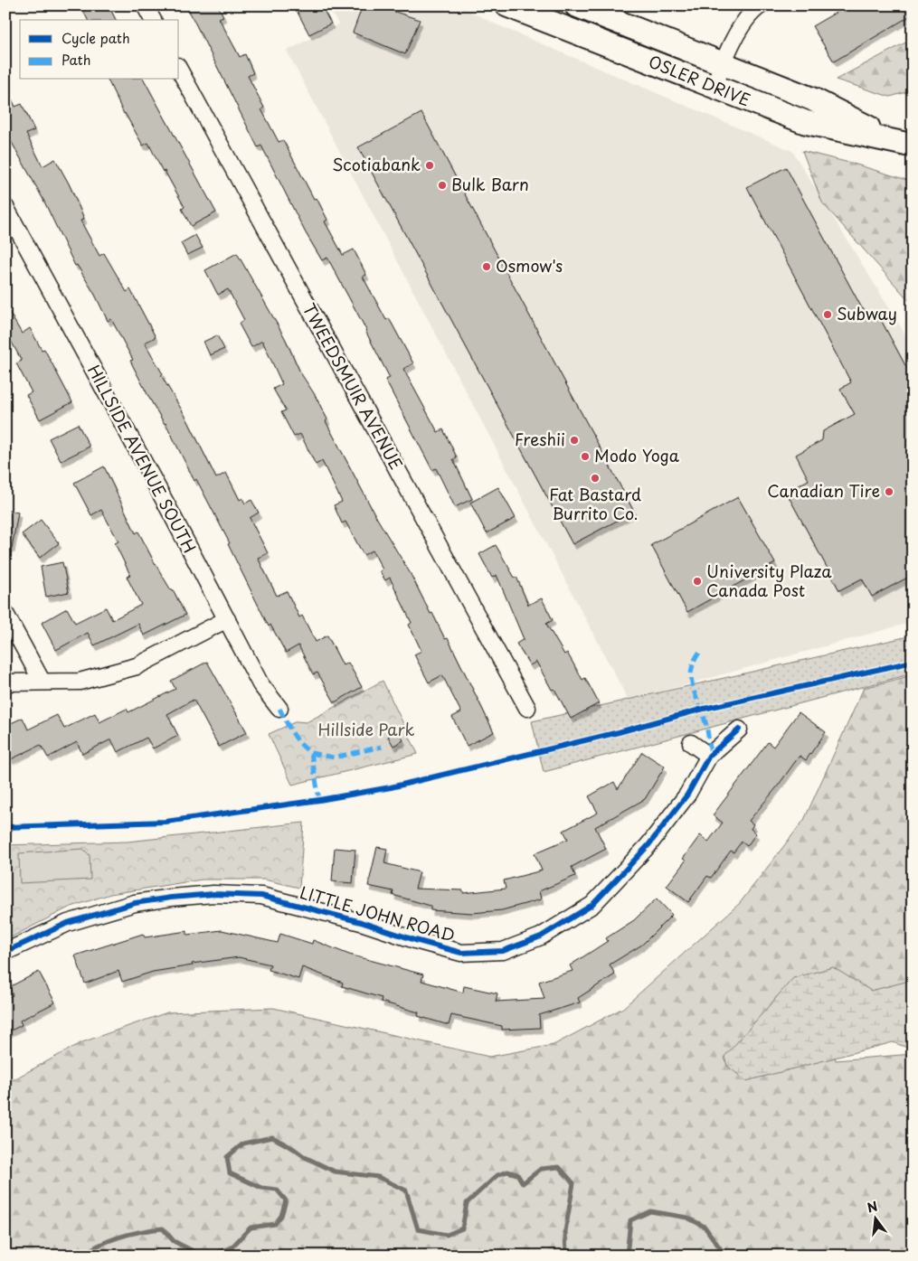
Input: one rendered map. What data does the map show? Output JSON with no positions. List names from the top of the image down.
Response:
{
  "streets": {
    "main road": ["OSLER DRIVE"],
    "street": ["TWEEDSMUIR AVENUE", "HILLSIDE AVENUE SOUTH", "LITTLE JOHN ROAD"]
  },
  "parks": ["Hillside Park"],
  "places": [
    "Scotiabank",
    "Bulk Barn",
    "Osmow's",
    "Subway",
    "Freshii",
    "Modo Yoga",
    "Fat Bastard Burrito Co.",
    "Canadian Tire",
    "University Plaza Canada Post"
  ],
  "legend": ["Cycle path", "Path"],
  "north": "top"
}
